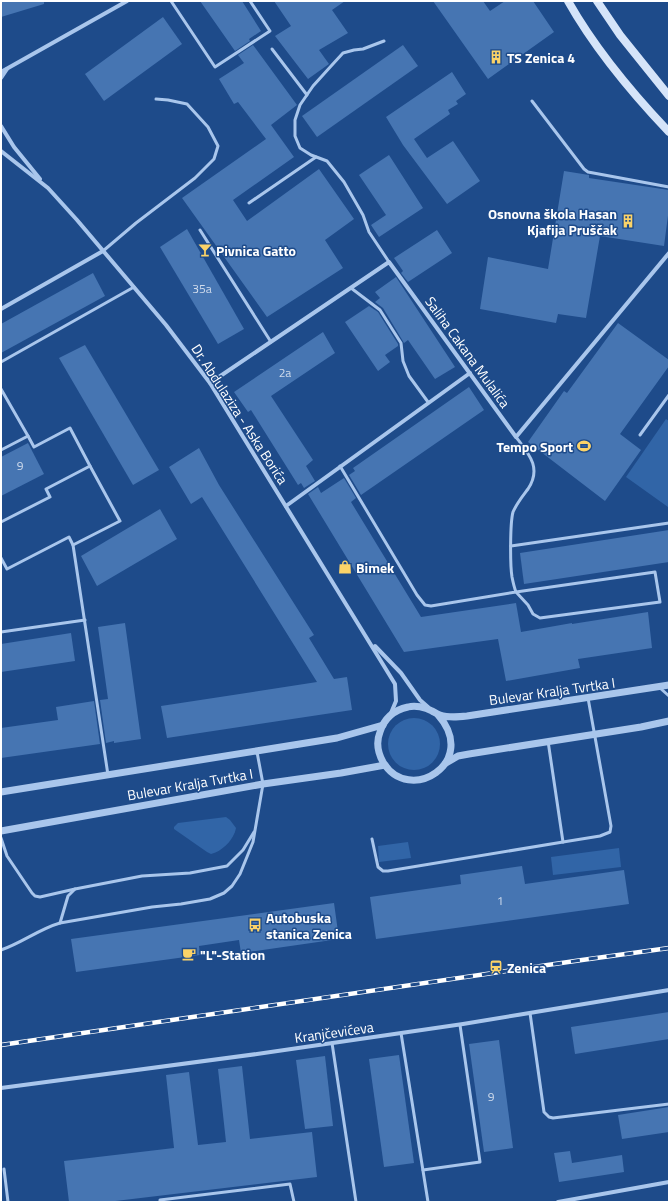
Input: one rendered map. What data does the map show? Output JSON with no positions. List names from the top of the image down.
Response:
{
  "streets": {
    "street": [
      "Saliha Cakana Mulalića",
      "Dr. Abdulaziza - Aska Borića",
      "Bulevar Kralja Tvrtka I",
      "Kranjčevićeva"
    ]
  },
  "crossings": [
    ["Dr. Abdulaziza - Aska Borića", "Bulevar Kralja Tvrtka I"]
  ],
  "places": {
    "building": ["TS Zenica 4", "Osnovna škola Hasan Kjafija Pruščak"],
    "bar": ["Pivnica Gatto"],
    "sports": ["Tempo Sport"],
    "shop": ["Bimek"],
    "bus stop": ["Autobuska stanica Zenica"],
    "cafe": ["\"L\"-Station"],
    "station": ["Zenica"]
  },
  "house_numbers": [
    "35a",
    "2a",
    "9",
    "1",
    "9"
  ]
}
